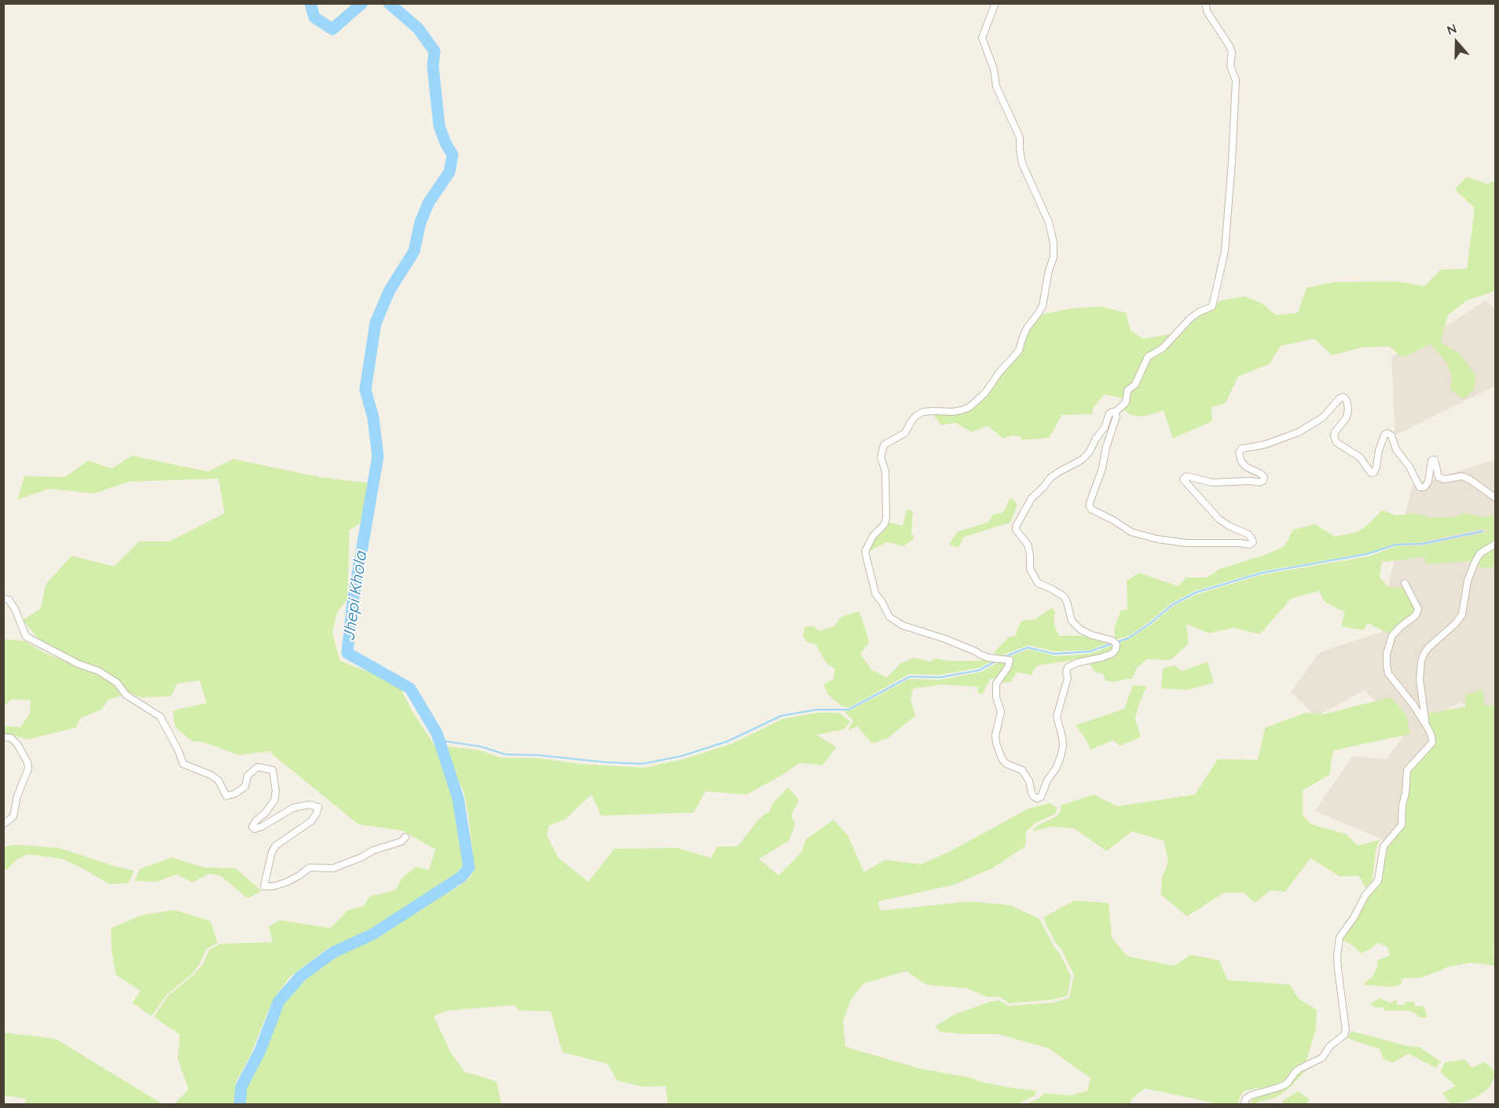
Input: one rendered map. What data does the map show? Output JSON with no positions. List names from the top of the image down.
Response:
{
  "water": ["Jhepi Khola"],
  "north": "top"
}
